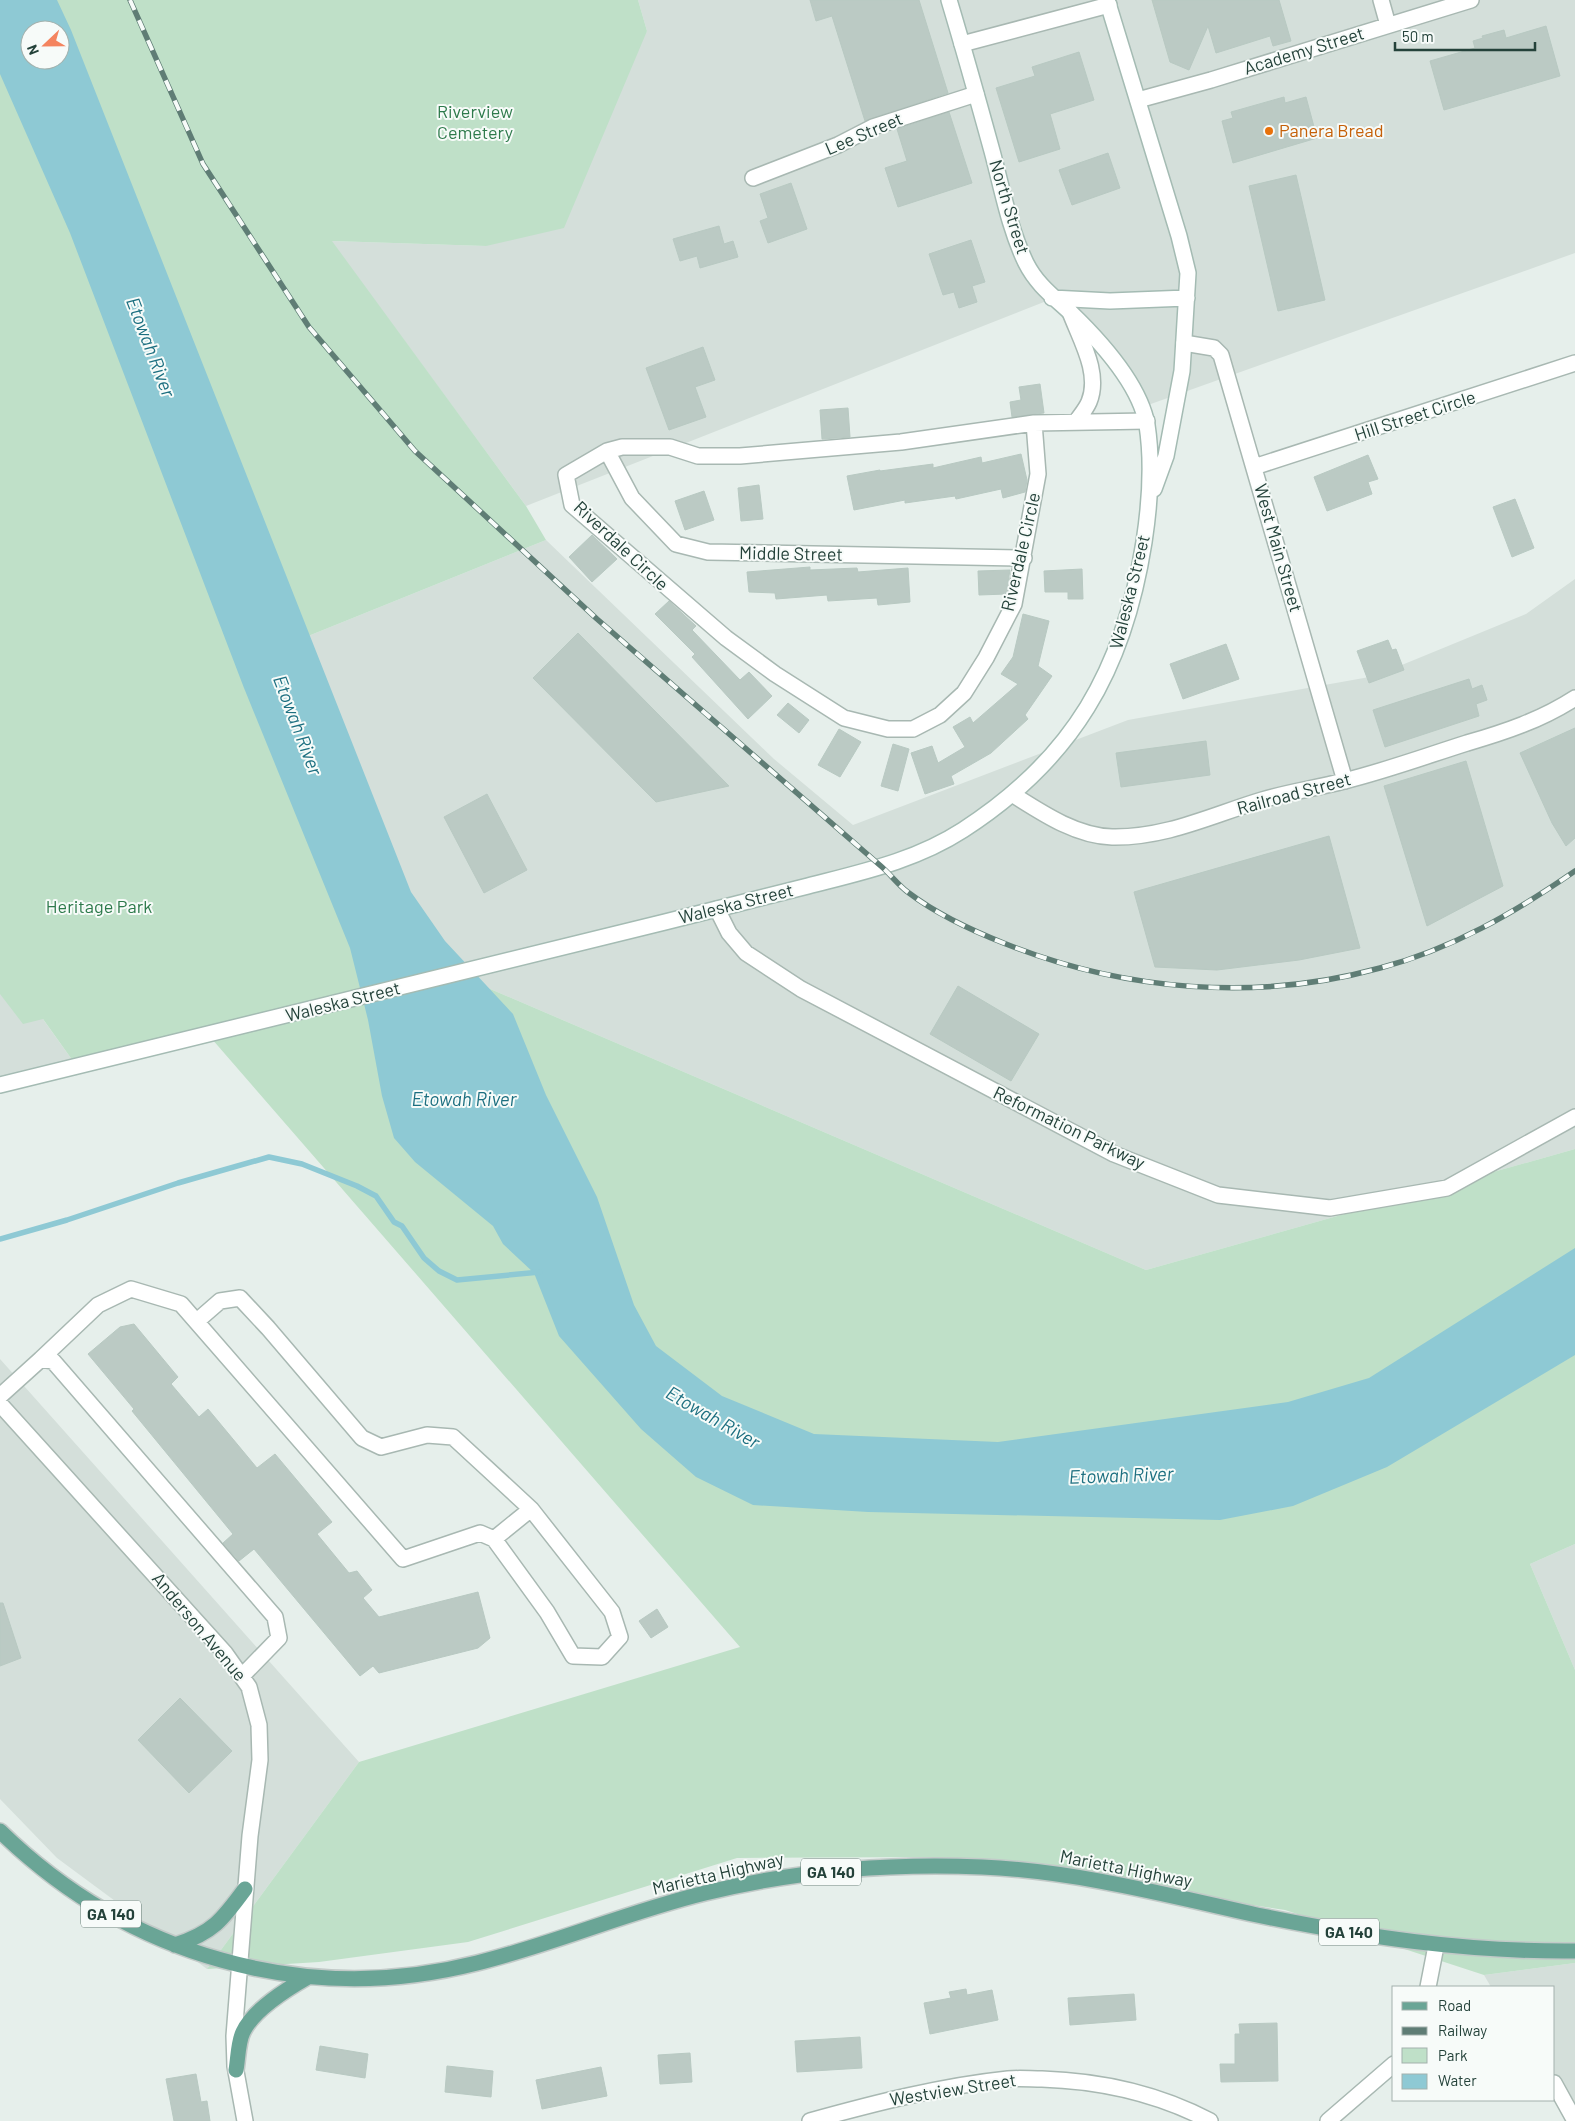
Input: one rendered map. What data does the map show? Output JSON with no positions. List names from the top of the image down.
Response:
{
  "streets": {
    "main road": ["Marietta Highway", "GA 140"],
    "street": [
      "Academy Street",
      "Lee Street",
      "North Street",
      "Hill Street Circle",
      "Riverdale Circle",
      "West Main Street",
      "Middle Street",
      "Waleska Street",
      "Railroad Street",
      "Reformation Parkway",
      "Anderson Avenue",
      "Westview Street"
    ]
  },
  "crossings": [
    ["Lee Street", "North Street"],
    ["North Street", "Waleska Street"],
    ["Hill Street Circle", "West Main Street"],
    ["Riverdale Circle", "Middle Street"],
    ["West Main Street", "Railroad Street"],
    ["Waleska Street", "Railroad Street"],
    ["Waleska Street", "Reformation Parkway"],
    ["Anderson Avenue", "Marietta Highway"]
  ],
  "water": ["Etowah River"],
  "parks": ["Riverview Cemetery", "Heritage Park"],
  "places": ["Panera Bread"],
  "legend": [
    "Road",
    "Railway",
    "Park",
    "Water"
  ],
  "scale_bar": "50 m",
  "north": "left"
}
